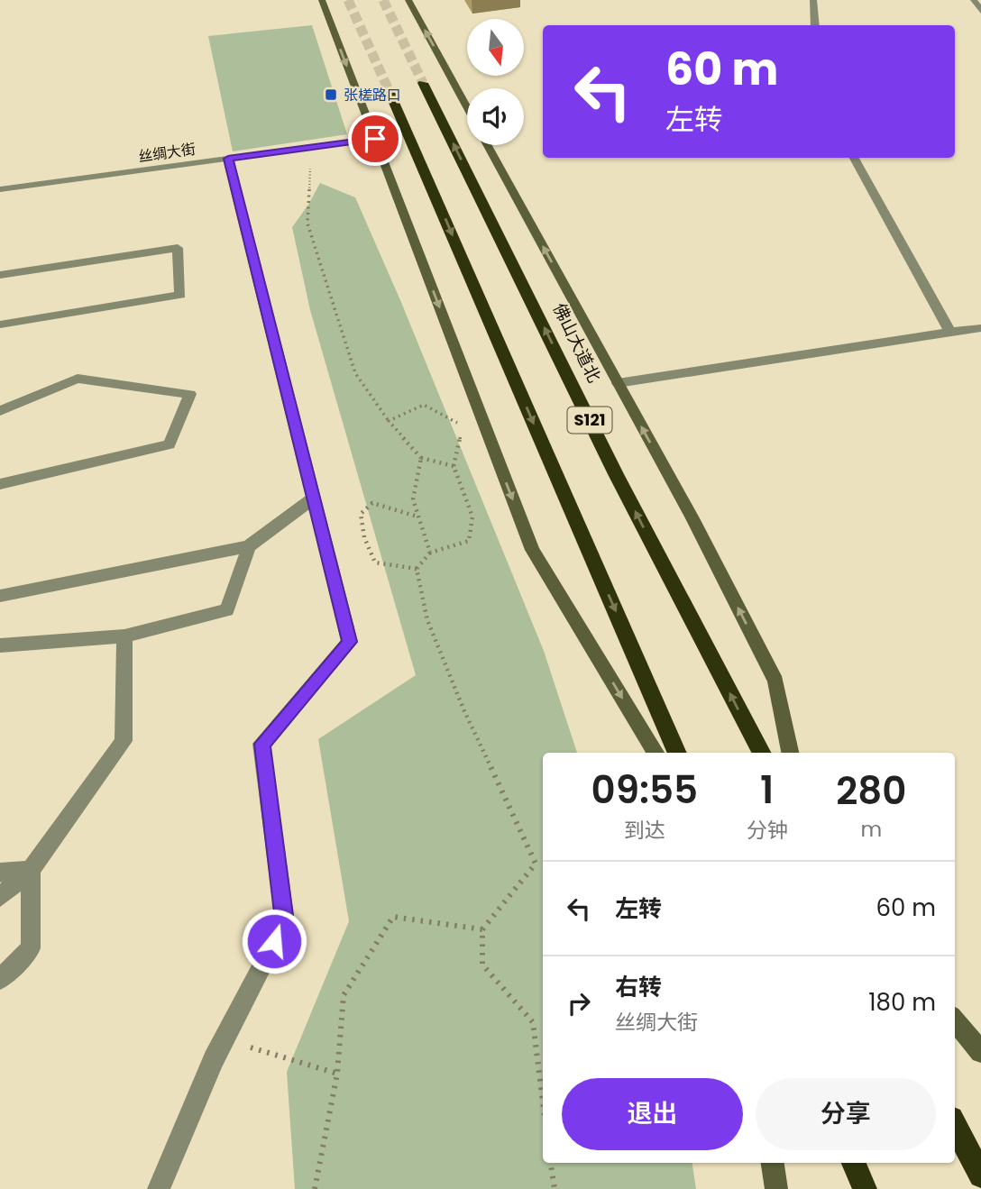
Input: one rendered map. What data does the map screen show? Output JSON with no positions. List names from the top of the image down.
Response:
{
  "streets": {
    "highway": ["佛山大道北", "S121"],
    "street": ["丝绸大街"]
  },
  "places": {
    "transit": ["张槎路口"]
  },
  "north": "bottom",
  "page": {
    "turn": ["60 m", "左转"],
    "eta": [
      "09:55",
      "到达",
      "1",
      "分钟",
      "280",
      "m"
    ],
    "list": [
      {
        "name": "左转",
        "value": "60 m"
      },
      {
        "name": "右转",
        "note": "丝绸大街",
        "value": "180 m"
      }
    ],
    "buttons": ["退出", "分享"]
  }
}
